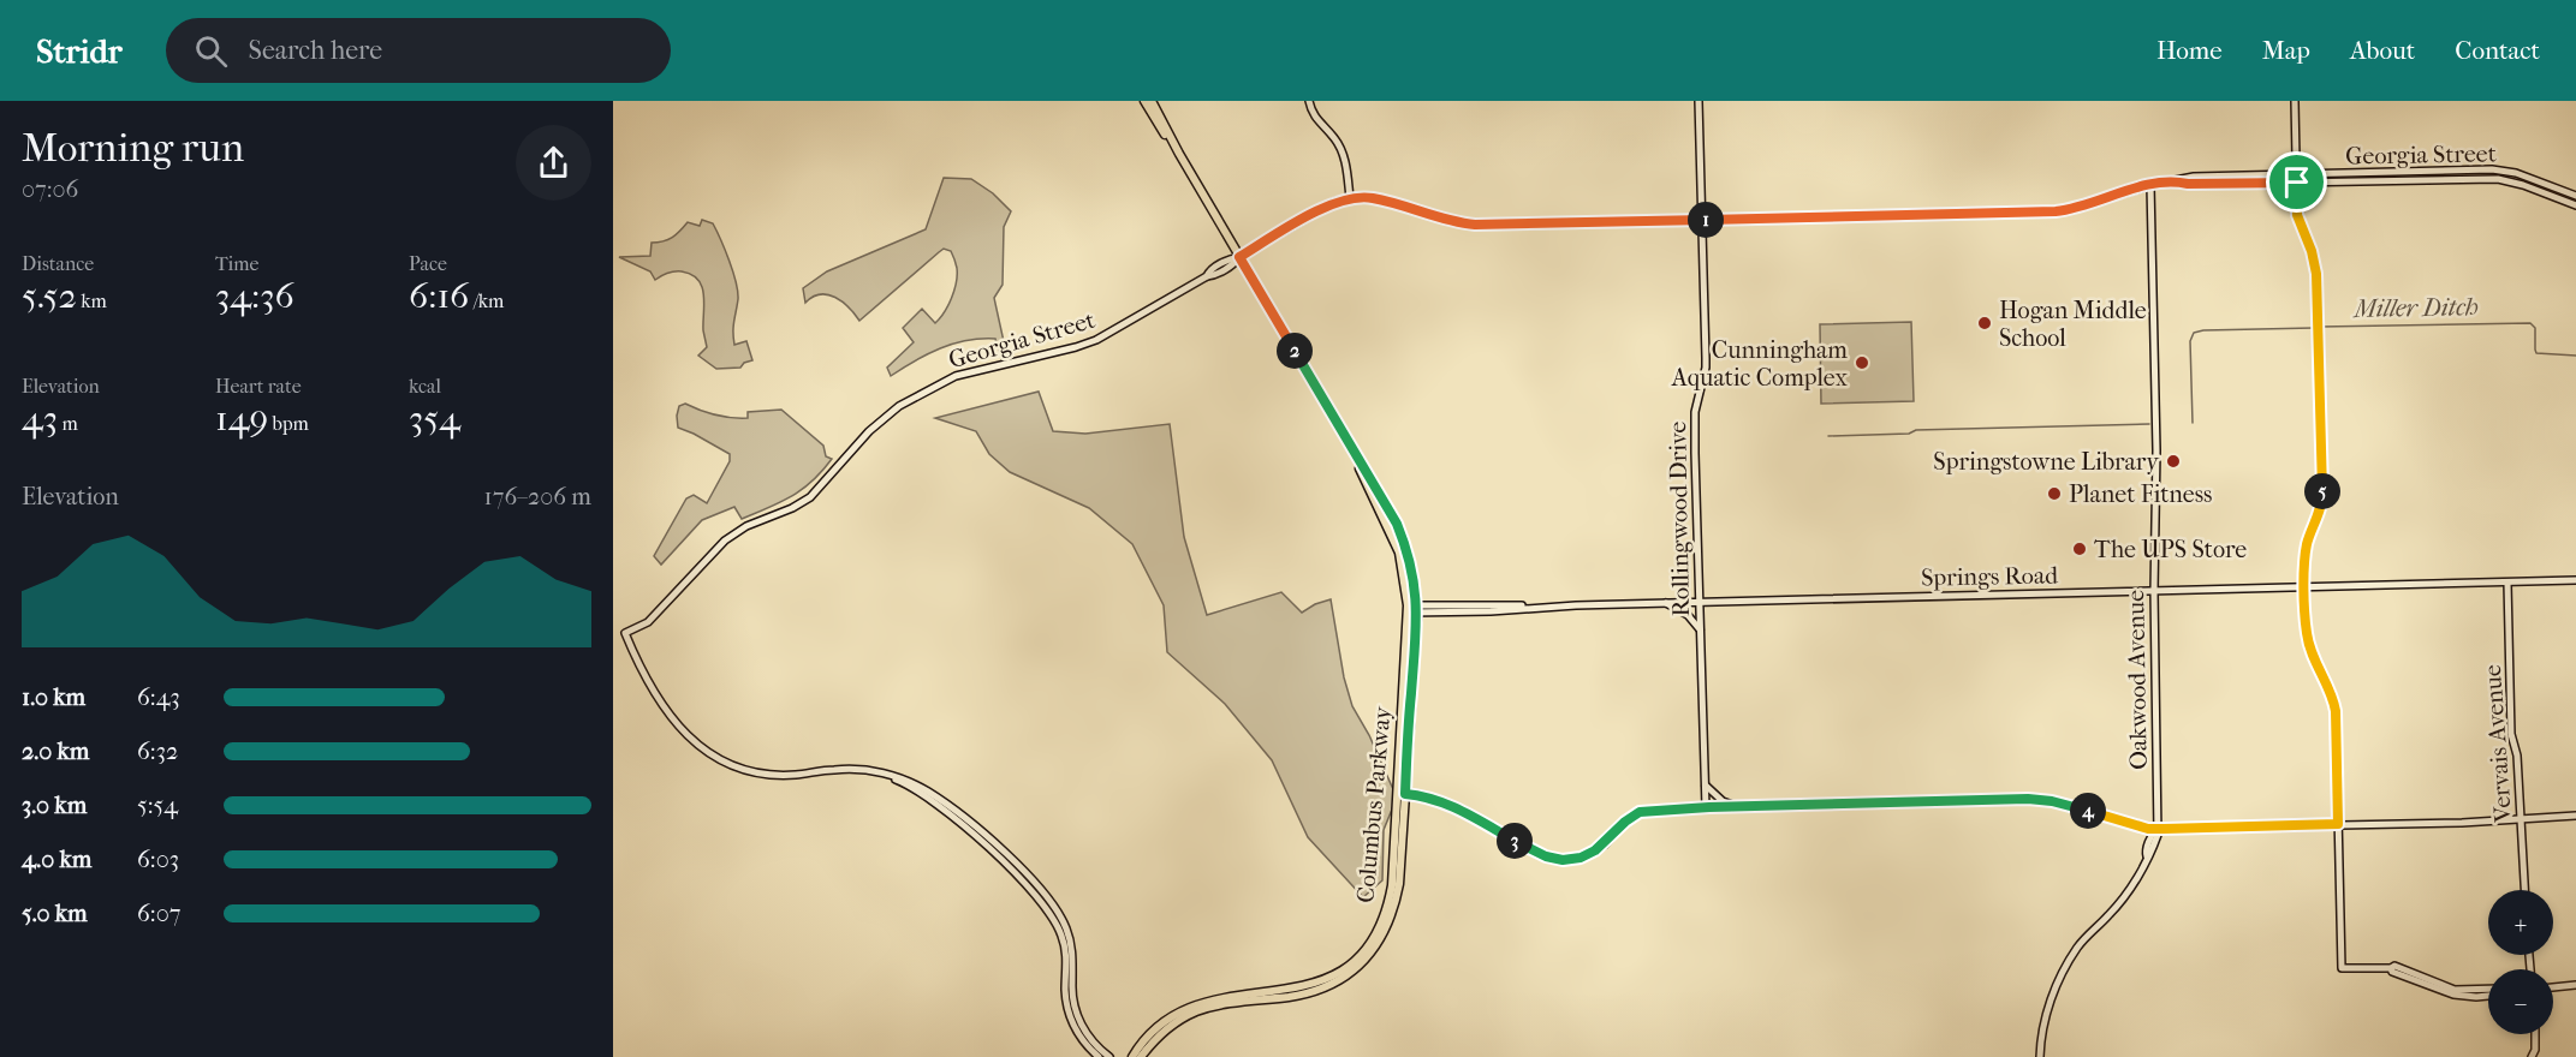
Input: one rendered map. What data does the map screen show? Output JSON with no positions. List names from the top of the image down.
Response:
{
  "streets": {
    "main road": [
      "Georgia Street",
      "Rollingwood Drive",
      "Springs Road",
      "Oakwood Avenue",
      "Vervais Avenue",
      "Columbus Parkway"
    ]
  },
  "crossings": [
    ["Georgia Street", "Rollingwood Drive"],
    ["Georgia Street", "Oakwood Avenue"],
    ["Georgia Street", "Columbus Parkway"],
    ["Rollingwood Drive", "Springs Road"],
    ["Springs Road", "Oakwood Avenue"],
    ["Springs Road", "Vervais Avenue"],
    ["Springs Road", "Columbus Parkway"]
  ],
  "water": ["Miller Ditch"],
  "places": [
    "Hogan Middle School",
    "Cunningham Aquatic Complex",
    "Springstowne Library",
    "Planet Fitness",
    "The UPS Store"
  ],
  "page": {
    "header": "Stridr",
    "search": "Search here",
    "nav": [
      "Home",
      "Map",
      "About",
      "Contact"
    ],
    "heading": ["Morning run", "07:06"],
    "pins": [
      "1",
      "2",
      "5",
      "4",
      "3"
    ],
    "stats": [
      ["Distance", "5.52 km"],
      ["Time", "34:36"],
      ["Pace", "6:16 /km"],
      ["Elevation", "43 m"],
      ["Heart rate", "149 bpm"],
      ["kcal", "354"]
    ],
    "chart": ["Elevation", "176–206 m"],
    "list": [
      {
        "name": "1.0 km",
        "note": "6:43"
      },
      {
        "name": "2.0 km",
        "note": "6:32"
      },
      {
        "name": "3.0 km",
        "note": "5:54"
      },
      {
        "name": "4.0 km",
        "note": "6:03"
      },
      {
        "name": "5.0 km",
        "note": "6:07"
      }
    ],
    "map_buttons": ["+", "−"]
  }
}
